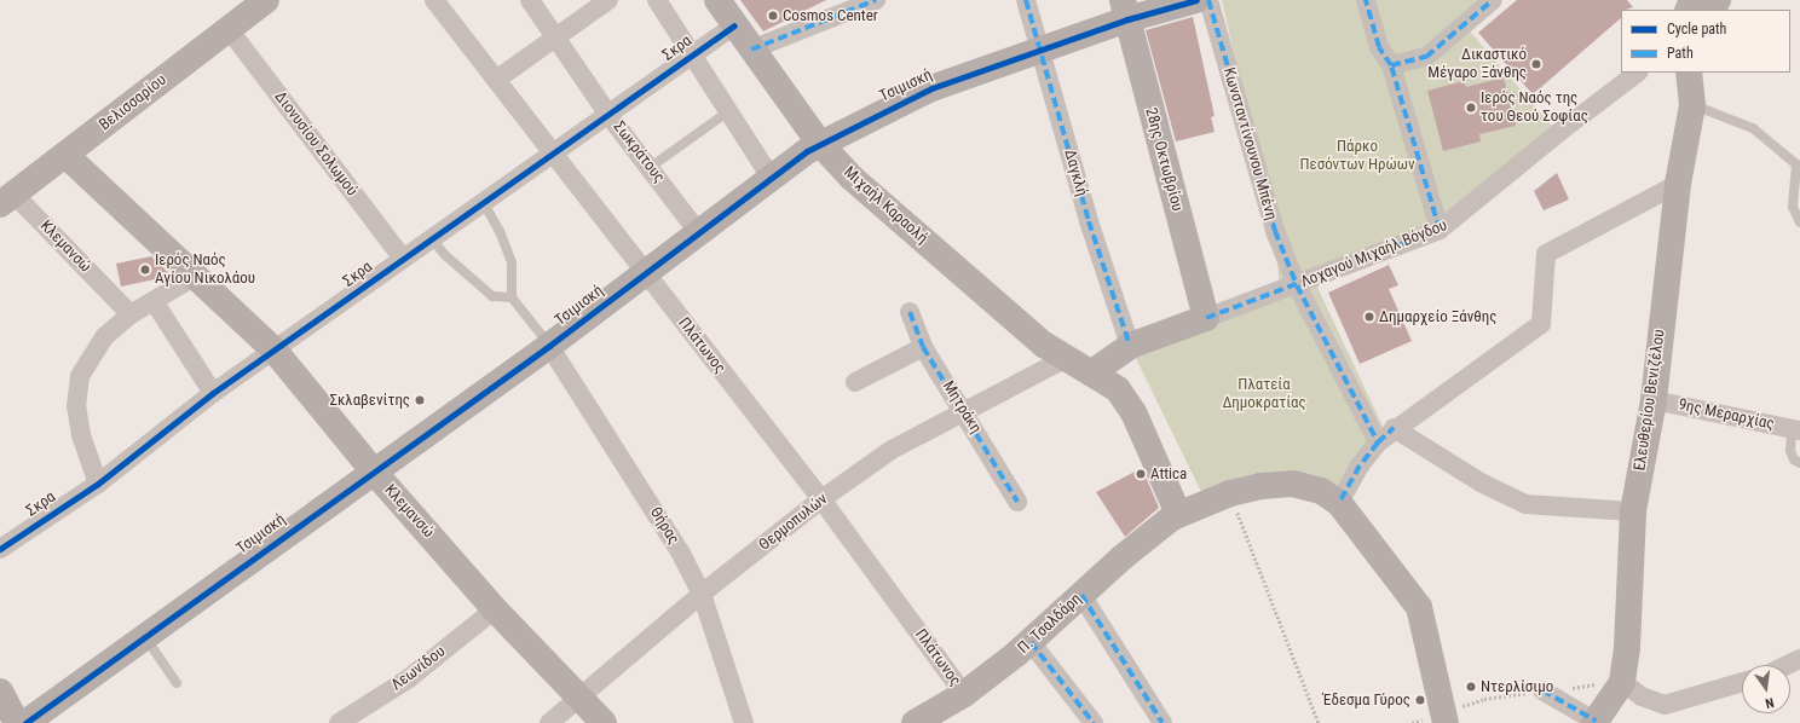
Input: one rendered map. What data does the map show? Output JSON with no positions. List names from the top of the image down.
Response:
{
  "streets": {
    "street": [
      "Σκρα",
      "Τσιμισκή",
      "Βελισσαρίου",
      "Διονυσίου Σολωμού",
      "Κωνσταντίνουνου Μπένη",
      "Σωκράτους",
      "28ης Οκτωβρίου",
      "Δαγκλή",
      "Μιχαήλ Καραολή",
      "Κλεμανσώ",
      "Λοχαγού Μιχαήλ Βόγδου",
      "Πλάτωνος",
      "Ελευθερίου Βενιζέλου",
      "Μητράκη",
      "9ης Μεραρχίας",
      "Θερμοπυλών",
      "Θήρας",
      "Π. Τσαλδάρη",
      "Λεωνίδου"
    ]
  },
  "crossings": [
    ["Σκρα", "Διονυσίου Σολωμού"],
    ["Σκρα", "Σωκράτους"],
    ["Σκρα", "Μιχαήλ Καραολή"],
    ["Σκρα", "Κλεμανσώ"],
    ["Σκρα", "Πλάτωνος"],
    ["Τσιμισκή", "Σωκράτους"],
    ["Τσιμισκή", "28ης Οκτωβρίου"],
    ["Τσιμισκή", "Δαγκλή"],
    ["Τσιμισκή", "Μιχαήλ Καραολή"],
    ["Τσιμισκή", "Κλεμανσώ"],
    ["Τσιμισκή", "Πλάτωνος"],
    ["Τσιμισκή", "Θήρας"],
    ["Βελισσαρίου", "Διονυσίου Σολωμού"],
    ["Βελισσαρίου", "Κλεμανσώ"],
    ["Κωνσταντίνουνου Μπένη", "Λοχαγού Μιχαήλ Βόγδου"],
    ["28ης Οκτωβρίου", "Λοχαγού Μιχαήλ Βόγδου"],
    ["Μιχαήλ Καραολή", "Θερμοπυλών"],
    ["Μιχαήλ Καραολή", "Π. Τσαλδάρη"],
    ["Κλεμανσώ", "Θερμοπυλών"],
    ["Κλεμανσώ", "Λεωνίδου"],
    ["Πλάτωνος", "Θερμοπυλών"],
    ["Πλάτωνος", "Π. Τσαλδάρη"],
    ["Ελευθερίου Βενιζέλου", "9ης Μεραρχίας"],
    ["Μητράκη", "Θερμοπυλών"],
    ["Θερμοπυλών", "Θήρας"]
  ],
  "parks": ["Πάρκο Πεσόντων Ηρώων", "Πλατεία Δημοκρατίας"],
  "places": [
    "Cosmos Center",
    "Δικαστικό Μέγαρο Ξάνθης",
    "Ιερός Ναός της του Θεού Σοφίας",
    "Ιερός Ναός Αγίου Νικολάου",
    "Δημαρχείο Ξάνθης",
    "Σκλαβενίτης",
    "Attica",
    "Ντερλίσιμο",
    "Έδεσμα Γύρος"
  ],
  "legend": ["Cycle path", "Path"],
  "north": "bottom"
}
